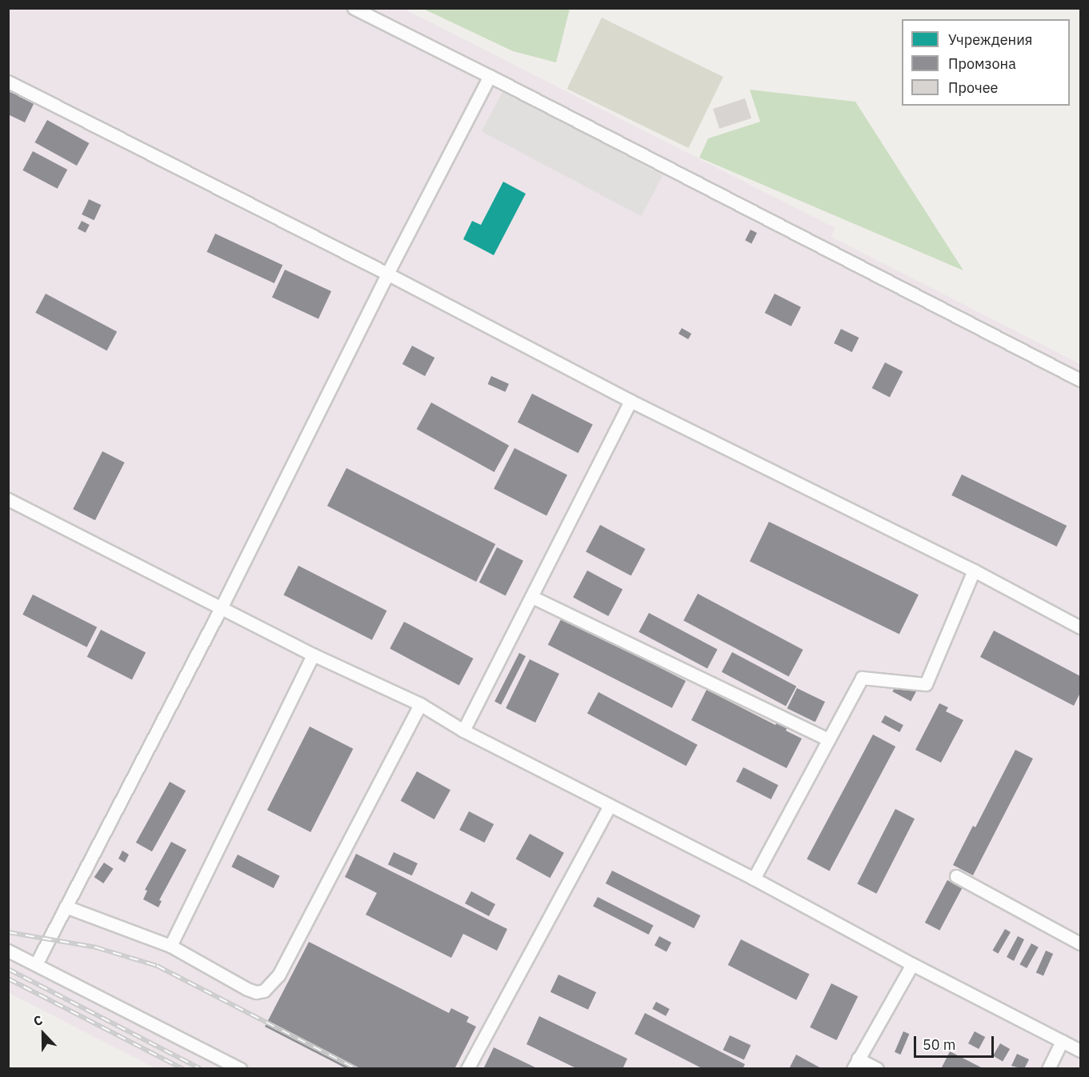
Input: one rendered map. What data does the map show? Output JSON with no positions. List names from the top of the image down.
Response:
{
  "legend": ["Учреждения", "Промзона", "Прочее"],
  "scale_bar": "50 m",
  "north": "top"
}
